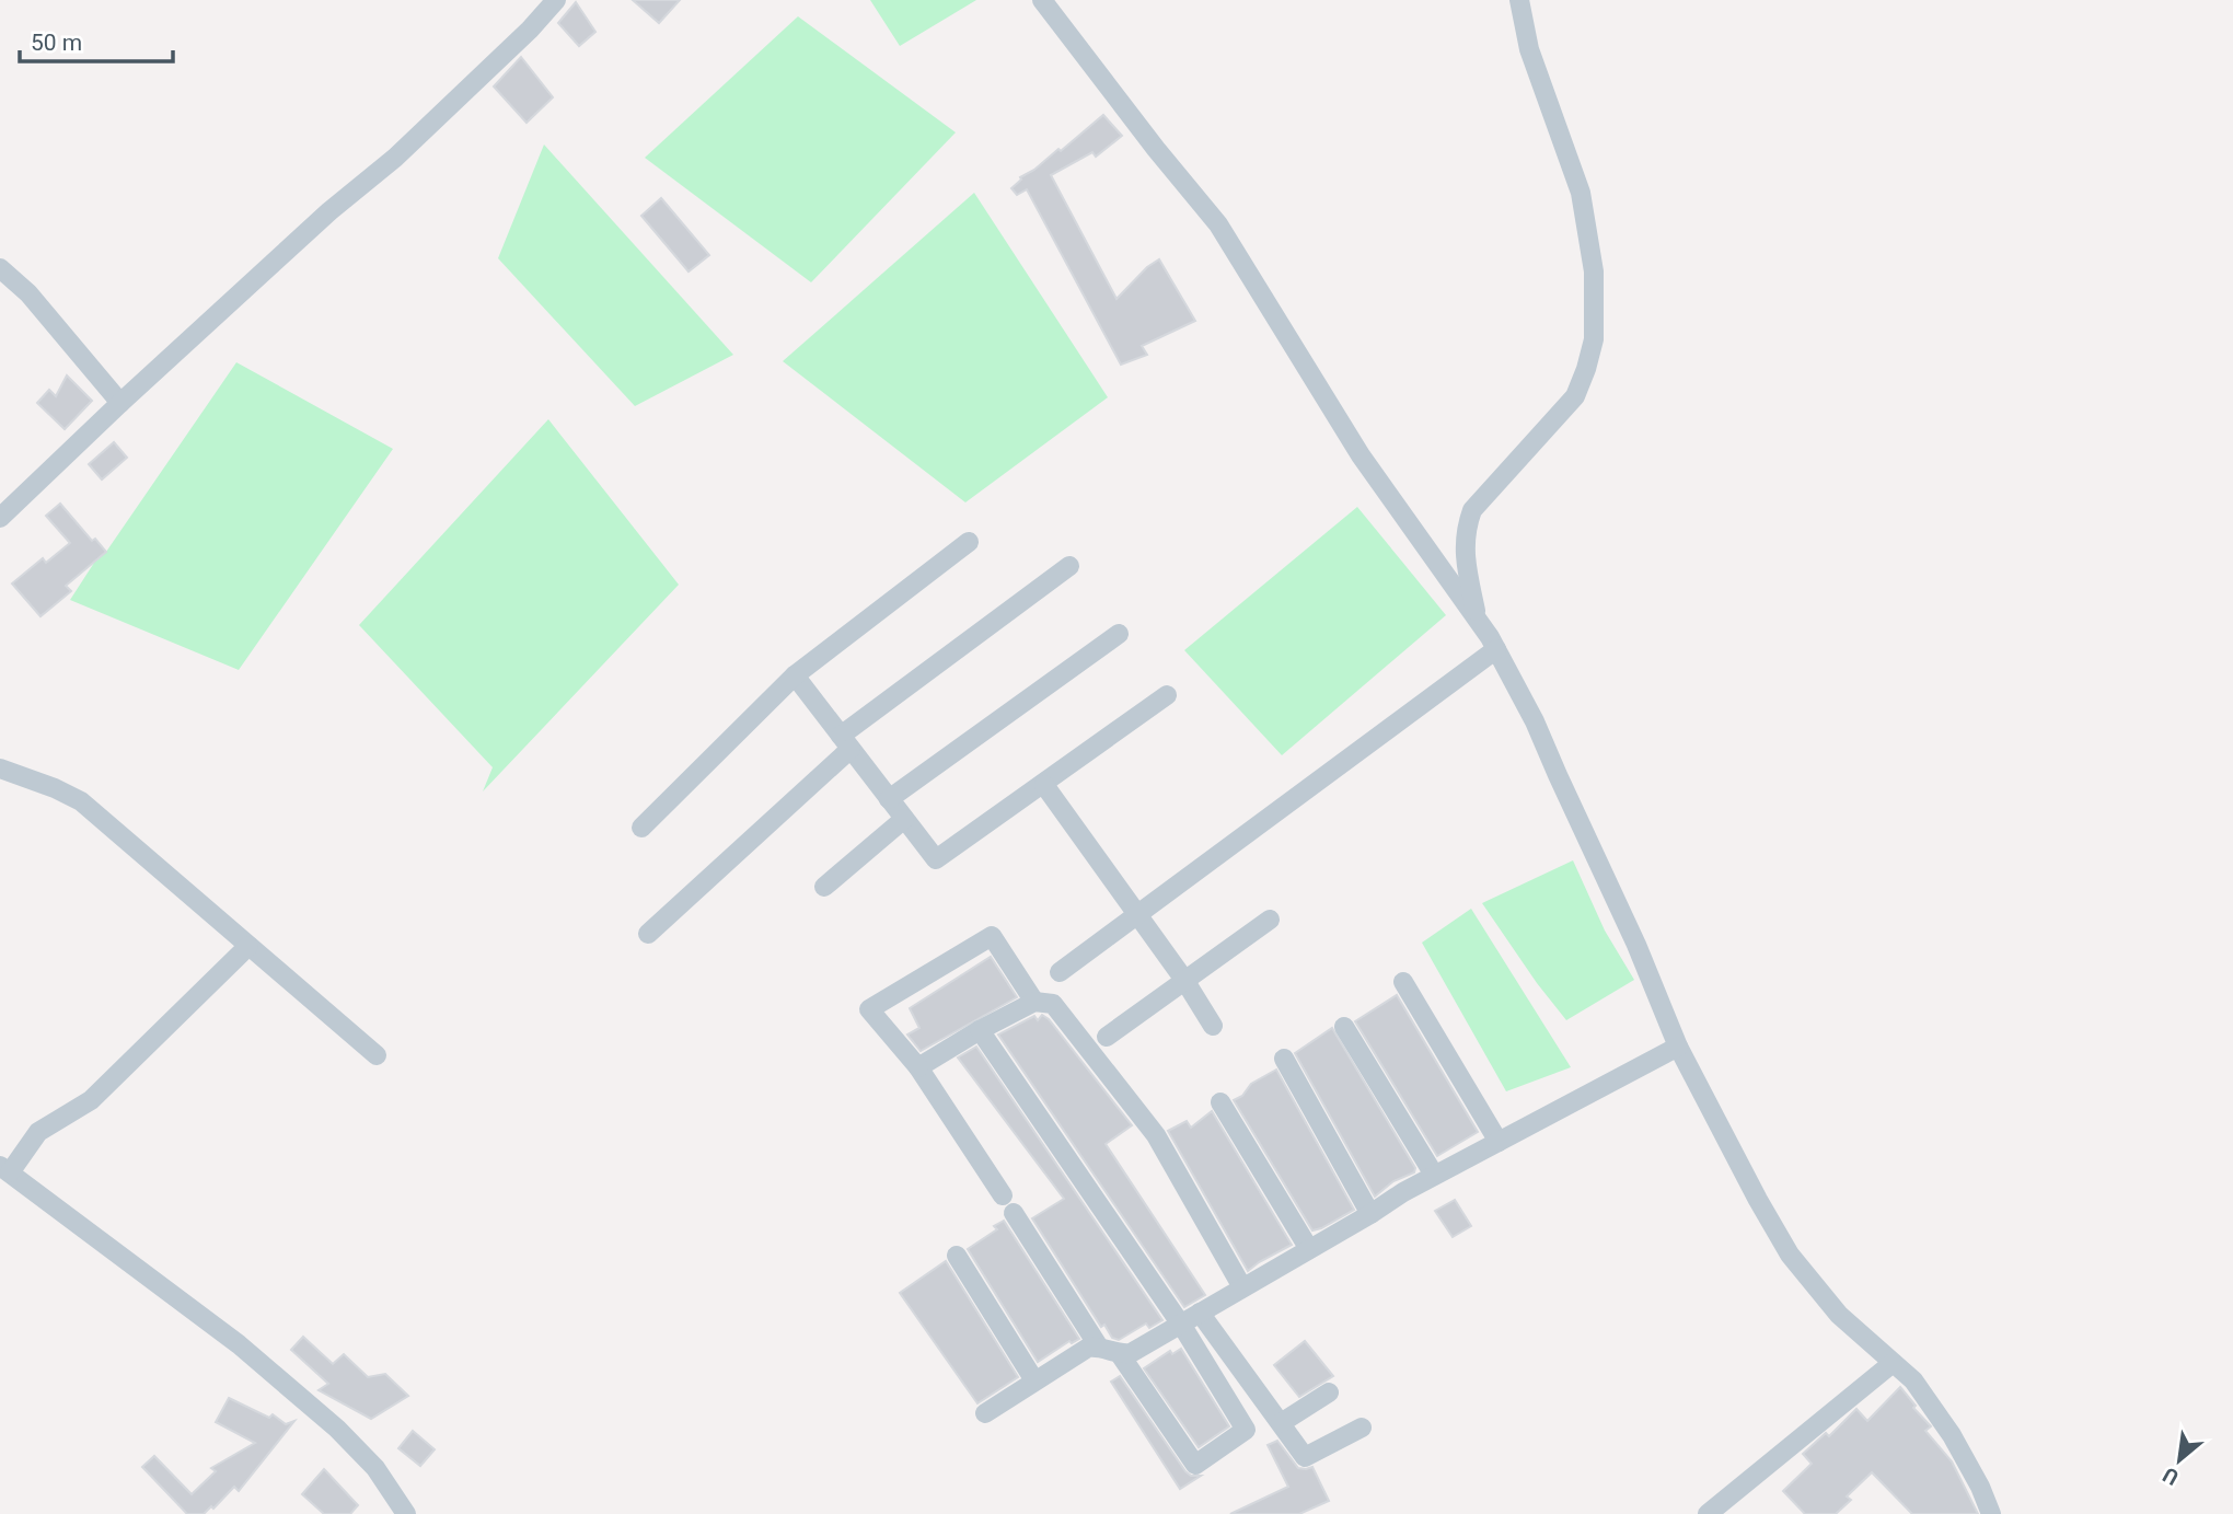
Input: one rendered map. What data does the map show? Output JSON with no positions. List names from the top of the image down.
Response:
{
  "scale_bar": "50 m",
  "north": "bottom left"
}
